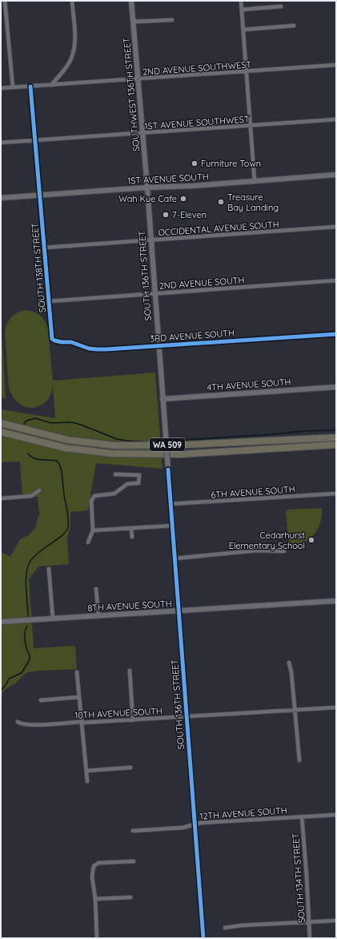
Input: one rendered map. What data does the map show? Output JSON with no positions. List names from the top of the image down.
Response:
{
  "streets": {
    "highway": ["WA 509"],
    "street": [
      "2ND AVENUE SOUTHWEST",
      "SOUTHWEST 136TH STREET",
      "1ST AVENUE SOUTHWEST",
      "1ST AVENUE SOUTH",
      "OCCIDENTAL AVENUE SOUTH",
      "SOUTH 138TH STREET",
      "SOUTH 136TH STREET",
      "2ND AVENUE SOUTH",
      "3RD AVENUE SOUTH",
      "4TH AVENUE SOUTH",
      "6TH AVENUE SOUTH",
      "8TH AVENUE SOUTH",
      "10TH AVENUE SOUTH",
      "12TH AVENUE SOUTH",
      "SOUTH 134TH STREET"
    ]
  },
  "crossings": [
    ["2ND AVENUE SOUTHWEST", "SOUTHWEST 136TH STREET"],
    ["2ND AVENUE SOUTHWEST", "SOUTH 138TH STREET"],
    ["SOUTHWEST 136TH STREET", "1ST AVENUE SOUTHWEST"],
    ["SOUTHWEST 136TH STREET", "1ST AVENUE SOUTH"],
    ["SOUTHWEST 136TH STREET", "SOUTH 136TH STREET"],
    ["1ST AVENUE SOUTHWEST", "SOUTH 138TH STREET"],
    ["1ST AVENUE SOUTH", "SOUTH 138TH STREET"],
    ["1ST AVENUE SOUTH", "SOUTH 136TH STREET"],
    ["OCCIDENTAL AVENUE SOUTH", "SOUTH 138TH STREET"],
    ["OCCIDENTAL AVENUE SOUTH", "SOUTH 136TH STREET"],
    ["SOUTH 138TH STREET", "2ND AVENUE SOUTH"],
    ["SOUTH 138TH STREET", "3RD AVENUE SOUTH"],
    ["SOUTH 136TH STREET", "2ND AVENUE SOUTH"],
    ["SOUTH 136TH STREET", "3RD AVENUE SOUTH"],
    ["SOUTH 136TH STREET", "4TH AVENUE SOUTH"],
    ["SOUTH 136TH STREET", "6TH AVENUE SOUTH"],
    ["SOUTH 136TH STREET", "8TH AVENUE SOUTH"],
    ["SOUTH 136TH STREET", "10TH AVENUE SOUTH"],
    ["SOUTH 136TH STREET", "12TH AVENUE SOUTH"],
    ["12TH AVENUE SOUTH", "SOUTH 134TH STREET"]
  ],
  "places": [
    "Furniture Town",
    "Wah Kue Cafe",
    "Treasure Bay Landing",
    "7-Eleven",
    "Cedarhurst Elementary School"
  ]
}
